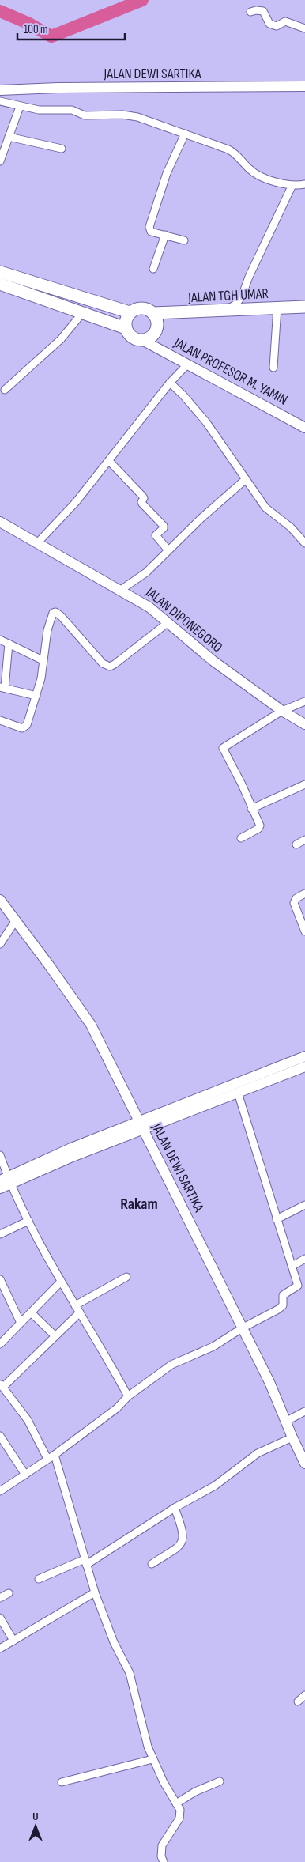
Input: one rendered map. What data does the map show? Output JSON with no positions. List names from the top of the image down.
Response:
{
  "streets": {
    "main road": ["JALAN TGH UMAR"],
    "street": ["JALAN DEWI SARTIKA", "JALAN PROFESOR M. YAMIN", "JALAN DIPONEGORO"]
  },
  "crossings": [
    ["JALAN TGH UMAR", "JALAN PROFESOR M. YAMIN"]
  ],
  "districts": ["Rakam"],
  "scale_bar": "100 m",
  "north": "top"
}
